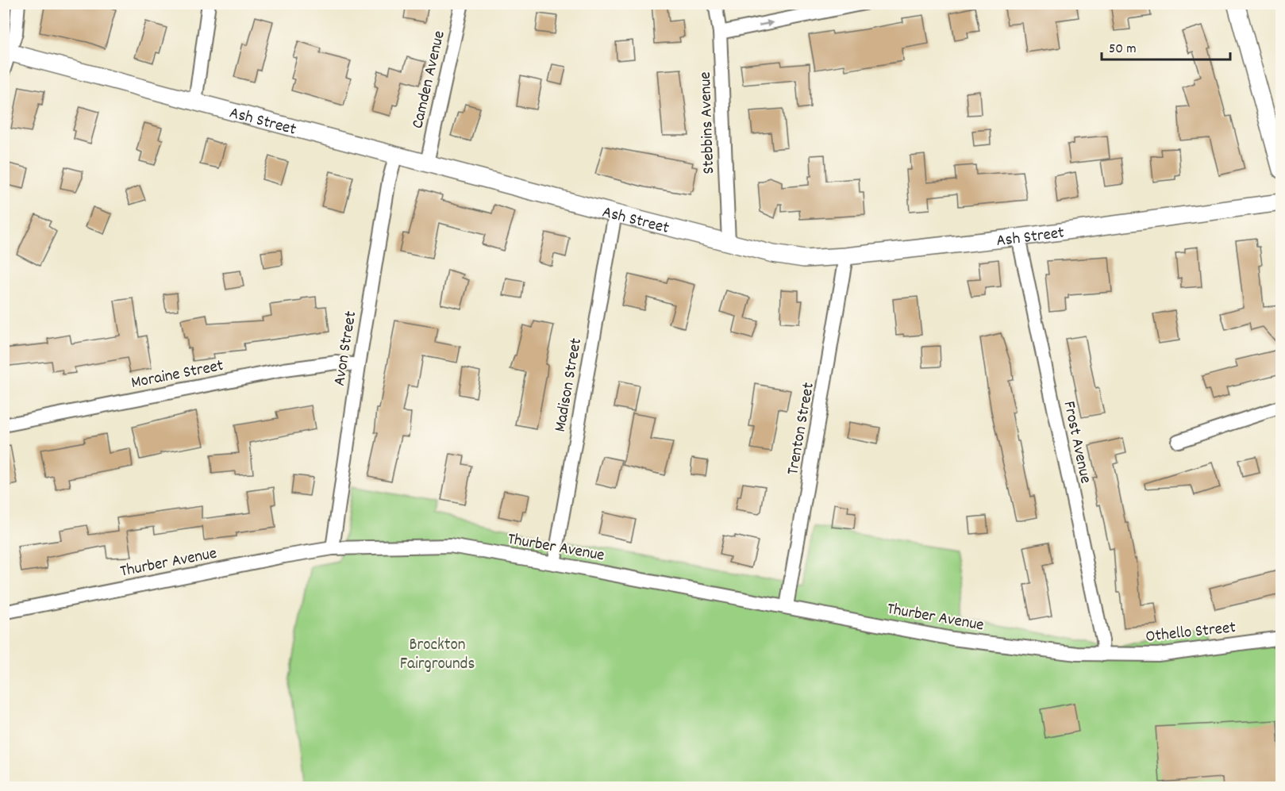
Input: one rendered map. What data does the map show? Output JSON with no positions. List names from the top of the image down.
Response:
{
  "streets": {
    "street": [
      "Camden Avenue",
      "Ash Street",
      "Stebbins Avenue",
      "Avon Street",
      "Moraine Street",
      "Madison Street",
      "Trenton Street",
      "Frost Avenue",
      "Thurber Avenue",
      "Othello Street"
    ]
  },
  "crossings": [
    ["Camden Avenue", "Ash Street"],
    ["Ash Street", "Stebbins Avenue"],
    ["Ash Street", "Avon Street"],
    ["Ash Street", "Madison Street"],
    ["Ash Street", "Trenton Street"],
    ["Ash Street", "Frost Avenue"],
    ["Avon Street", "Moraine Street"],
    ["Avon Street", "Thurber Avenue"],
    ["Madison Street", "Thurber Avenue"],
    ["Trenton Street", "Thurber Avenue"],
    ["Frost Avenue", "Thurber Avenue"],
    ["Frost Avenue", "Othello Street"],
    ["Thurber Avenue", "Othello Street"]
  ],
  "parks": ["Brockton Fairgrounds"],
  "scale_bar": "50 m"
}
